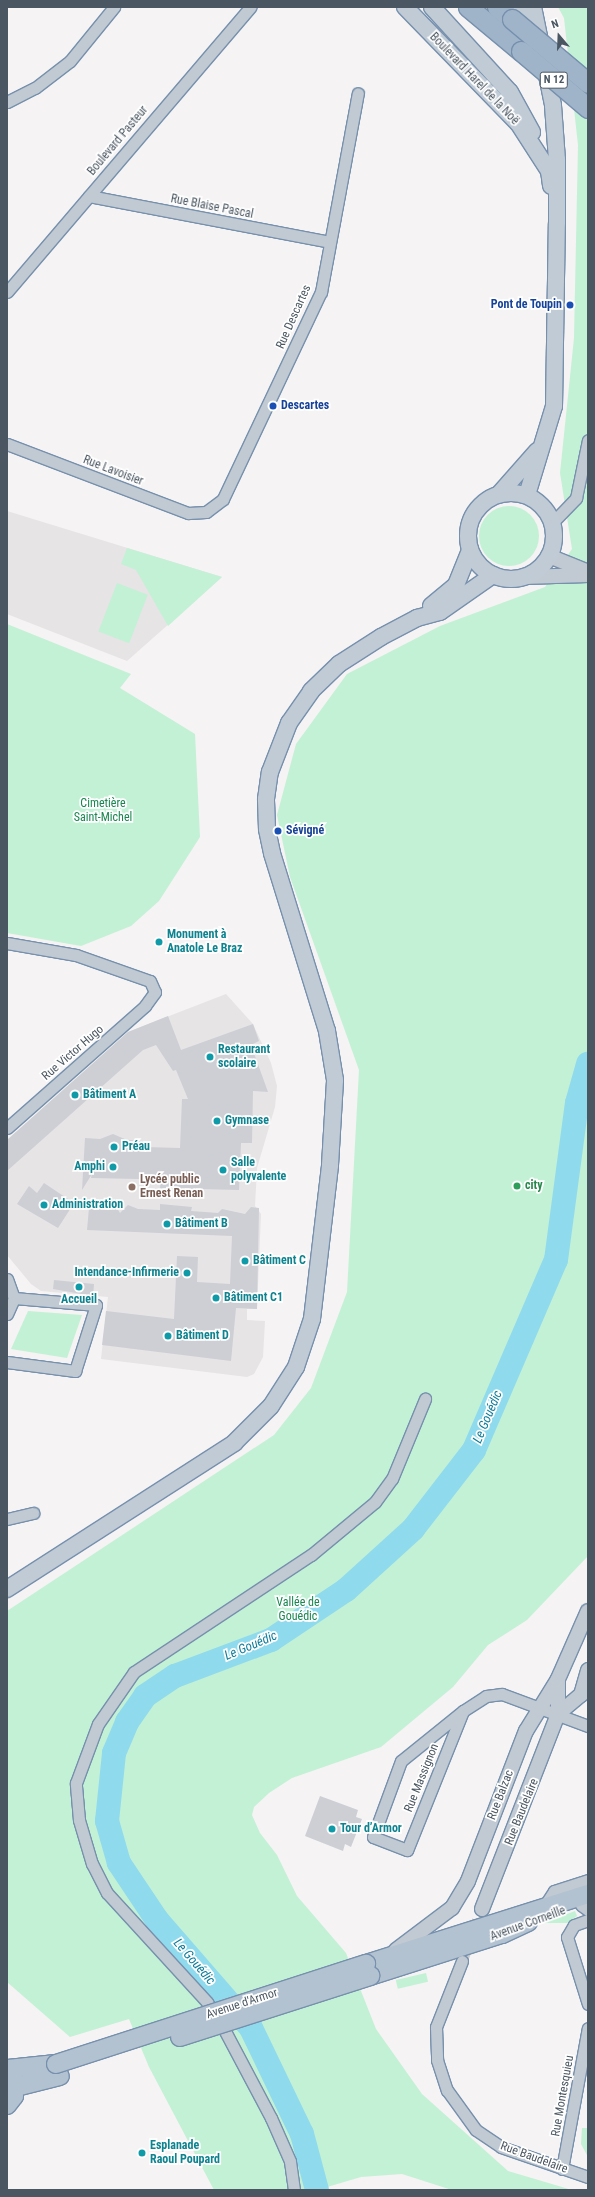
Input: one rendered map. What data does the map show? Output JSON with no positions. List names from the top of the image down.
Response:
{
  "streets": {
    "highway": ["N 12"],
    "main road": ["Boulevard Harel de la Noë", "Avenue Corneille", "Avenue d'Armor"],
    "street": [
      "Boulevard Pasteur",
      "Rue Blaise Pascal",
      "Rue Descartes",
      "Rue Lavoisier",
      "Rue Victor Hugo",
      "Rue Massignon",
      "Rue Balzac",
      "Rue Baudelaire",
      "Rue Montesquieu"
    ]
  },
  "crossings": [
    ["Boulevard Pasteur", "Rue Blaise Pascal"],
    ["Rue Blaise Pascal", "Rue Descartes"],
    ["Rue Descartes", "Rue Lavoisier"],
    ["Rue Massignon", "Rue Balzac"],
    ["Rue Massignon", "Rue Baudelaire"],
    ["Rue Balzac", "Avenue d'Armor"],
    ["Rue Baudelaire", "Avenue Corneille"],
    ["Rue Baudelaire", "Avenue d'Armor"],
    ["Rue Baudelaire", "Rue Montesquieu"],
    ["Avenue Corneille", "Avenue d'Armor"]
  ],
  "water": ["Le Gouédic"],
  "parks": ["Cimetière Saint-Michel", "Vallée de Gouédic"],
  "places": [
    "Pont de Toupin",
    "Descartes",
    "Sévigné",
    "Monument à Anatole Le Braz",
    "Restaurant scolaire",
    "Bâtiment A",
    "Gymnase",
    "Préau",
    "Amphi",
    "Salle polyvalente",
    "city",
    "Lycée public Ernest Renan",
    "Administration",
    "Bâtiment B",
    "Bâtiment C",
    "Intendance-Infirmerie",
    "Accueil",
    "Bâtiment C1",
    "Bâtiment D",
    "Tour d’Armor",
    "Esplanade Raoul Poupard"
  ],
  "north": "top"
}
